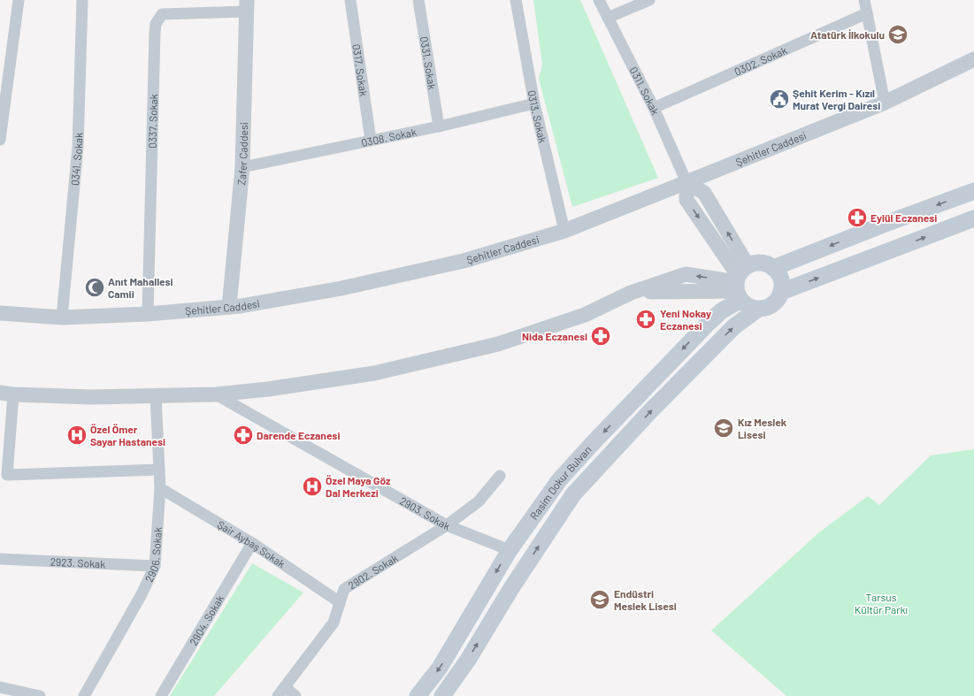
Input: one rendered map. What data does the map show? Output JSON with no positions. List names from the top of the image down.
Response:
{
  "streets": {
    "main road": ["Rasim Dokur Bulvarı"],
    "street": [
      "0302. Sokak",
      "0331. Sokak",
      "0317. Sokak",
      "0311. Sokak",
      "0313. Sokak",
      "0337. Sokak",
      "0308. Sokak",
      "Şehitler Caddesi",
      "Zafer Caddesi",
      "0341. Sokak",
      "2903. Sokak",
      "Şair Aybaş Sokak",
      "2906. Sokak",
      "2923. Sokak",
      "2902. Sokak",
      "2904. Sokak"
    ]
  },
  "crossings": [
    ["0302. Sokak", "0311. Sokak"],
    ["0331. Sokak", "0308. Sokak"],
    ["0317. Sokak", "0308. Sokak"],
    ["0311. Sokak", "Şehitler Caddesi"],
    ["0313. Sokak", "0308. Sokak"],
    ["0313. Sokak", "Şehitler Caddesi"],
    ["0337. Sokak", "Şehitler Caddesi"],
    ["0337. Sokak", "Zafer Caddesi"],
    ["0308. Sokak", "Zafer Caddesi"],
    ["Şehitler Caddesi", "Zafer Caddesi"],
    ["Şehitler Caddesi", "0341. Sokak"],
    ["Rasim Dokur Bulvarı", "2903. Sokak"],
    ["2903. Sokak", "2902. Sokak"],
    ["Şair Aybaş Sokak", "2906. Sokak"],
    ["Şair Aybaş Sokak", "2902. Sokak"],
    ["Şair Aybaş Sokak", "2904. Sokak"],
    ["2906. Sokak", "2923. Sokak"]
  ],
  "parks": ["Tarsus Kültür Parkı"],
  "places": {
    "school or university": ["Atatürk İlkokulu", "Kız Meslek Lisesi", "Endüstri Meslek Lisesi"],
    "public building": ["Şehit Kerim - Kızıl Murat Vergi Dairesi"],
    "pharmacy": [
      "Eylül Eczanesi",
      "Yeni Nokay Eczanesi",
      "Nida Eczanesi",
      "Darende Eczanesi"
    ],
    "mosque": ["Anıt Mahallesi Camii"],
    "hospital": ["Özel Ömer Sayar Hastanesi", "Özel Maya Göz Dal Merkezi"]
  }
}
